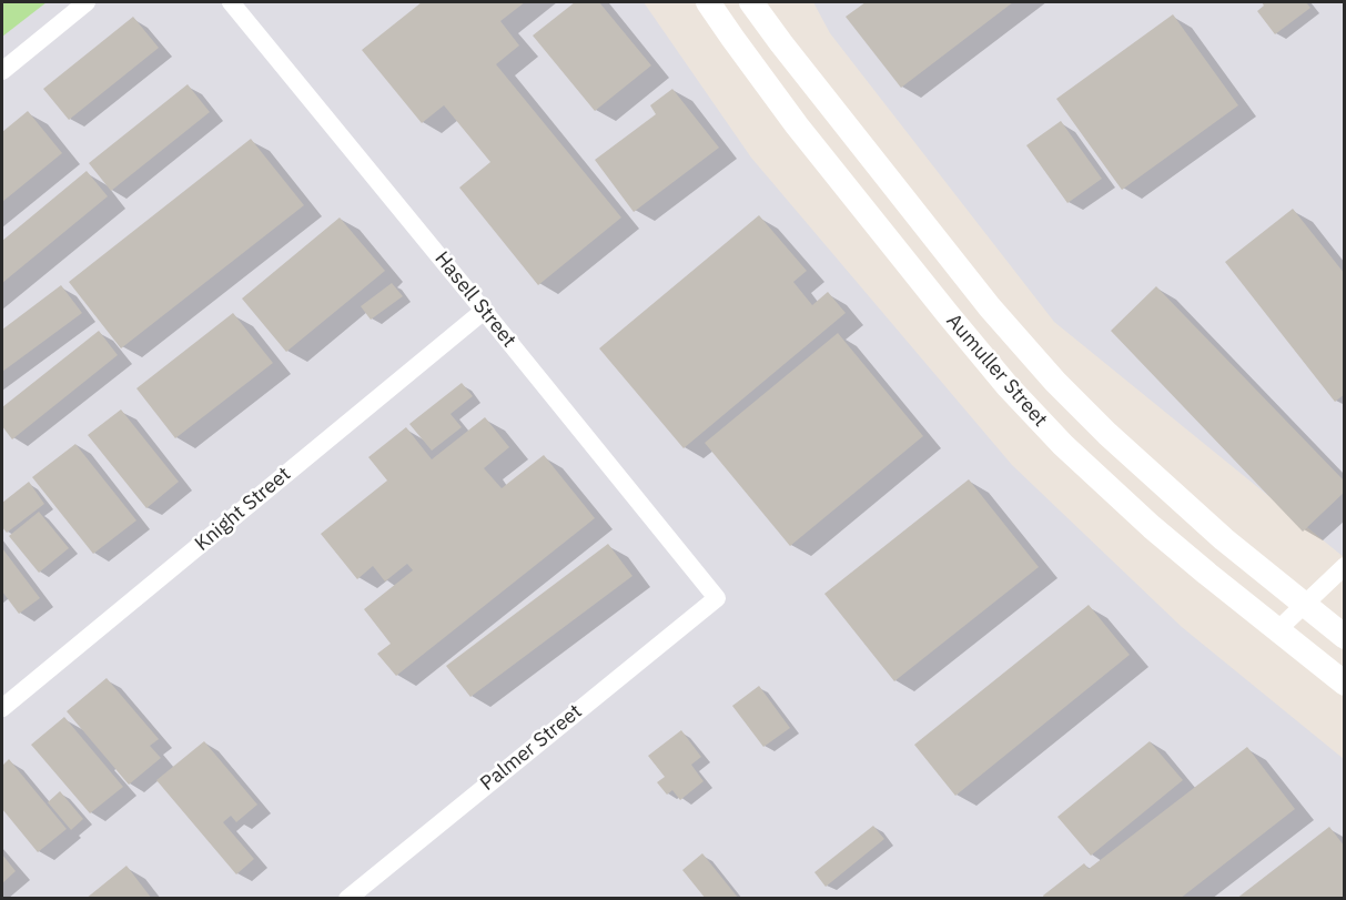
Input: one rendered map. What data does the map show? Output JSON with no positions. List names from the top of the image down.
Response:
{
  "streets": {
    "main road": ["Aumuller Street"],
    "street": ["Hasell Street", "Knight Street", "Palmer Street"]
  },
  "crossings": [
    ["Hasell Street", "Knight Street"],
    ["Hasell Street", "Palmer Street"]
  ]
}
